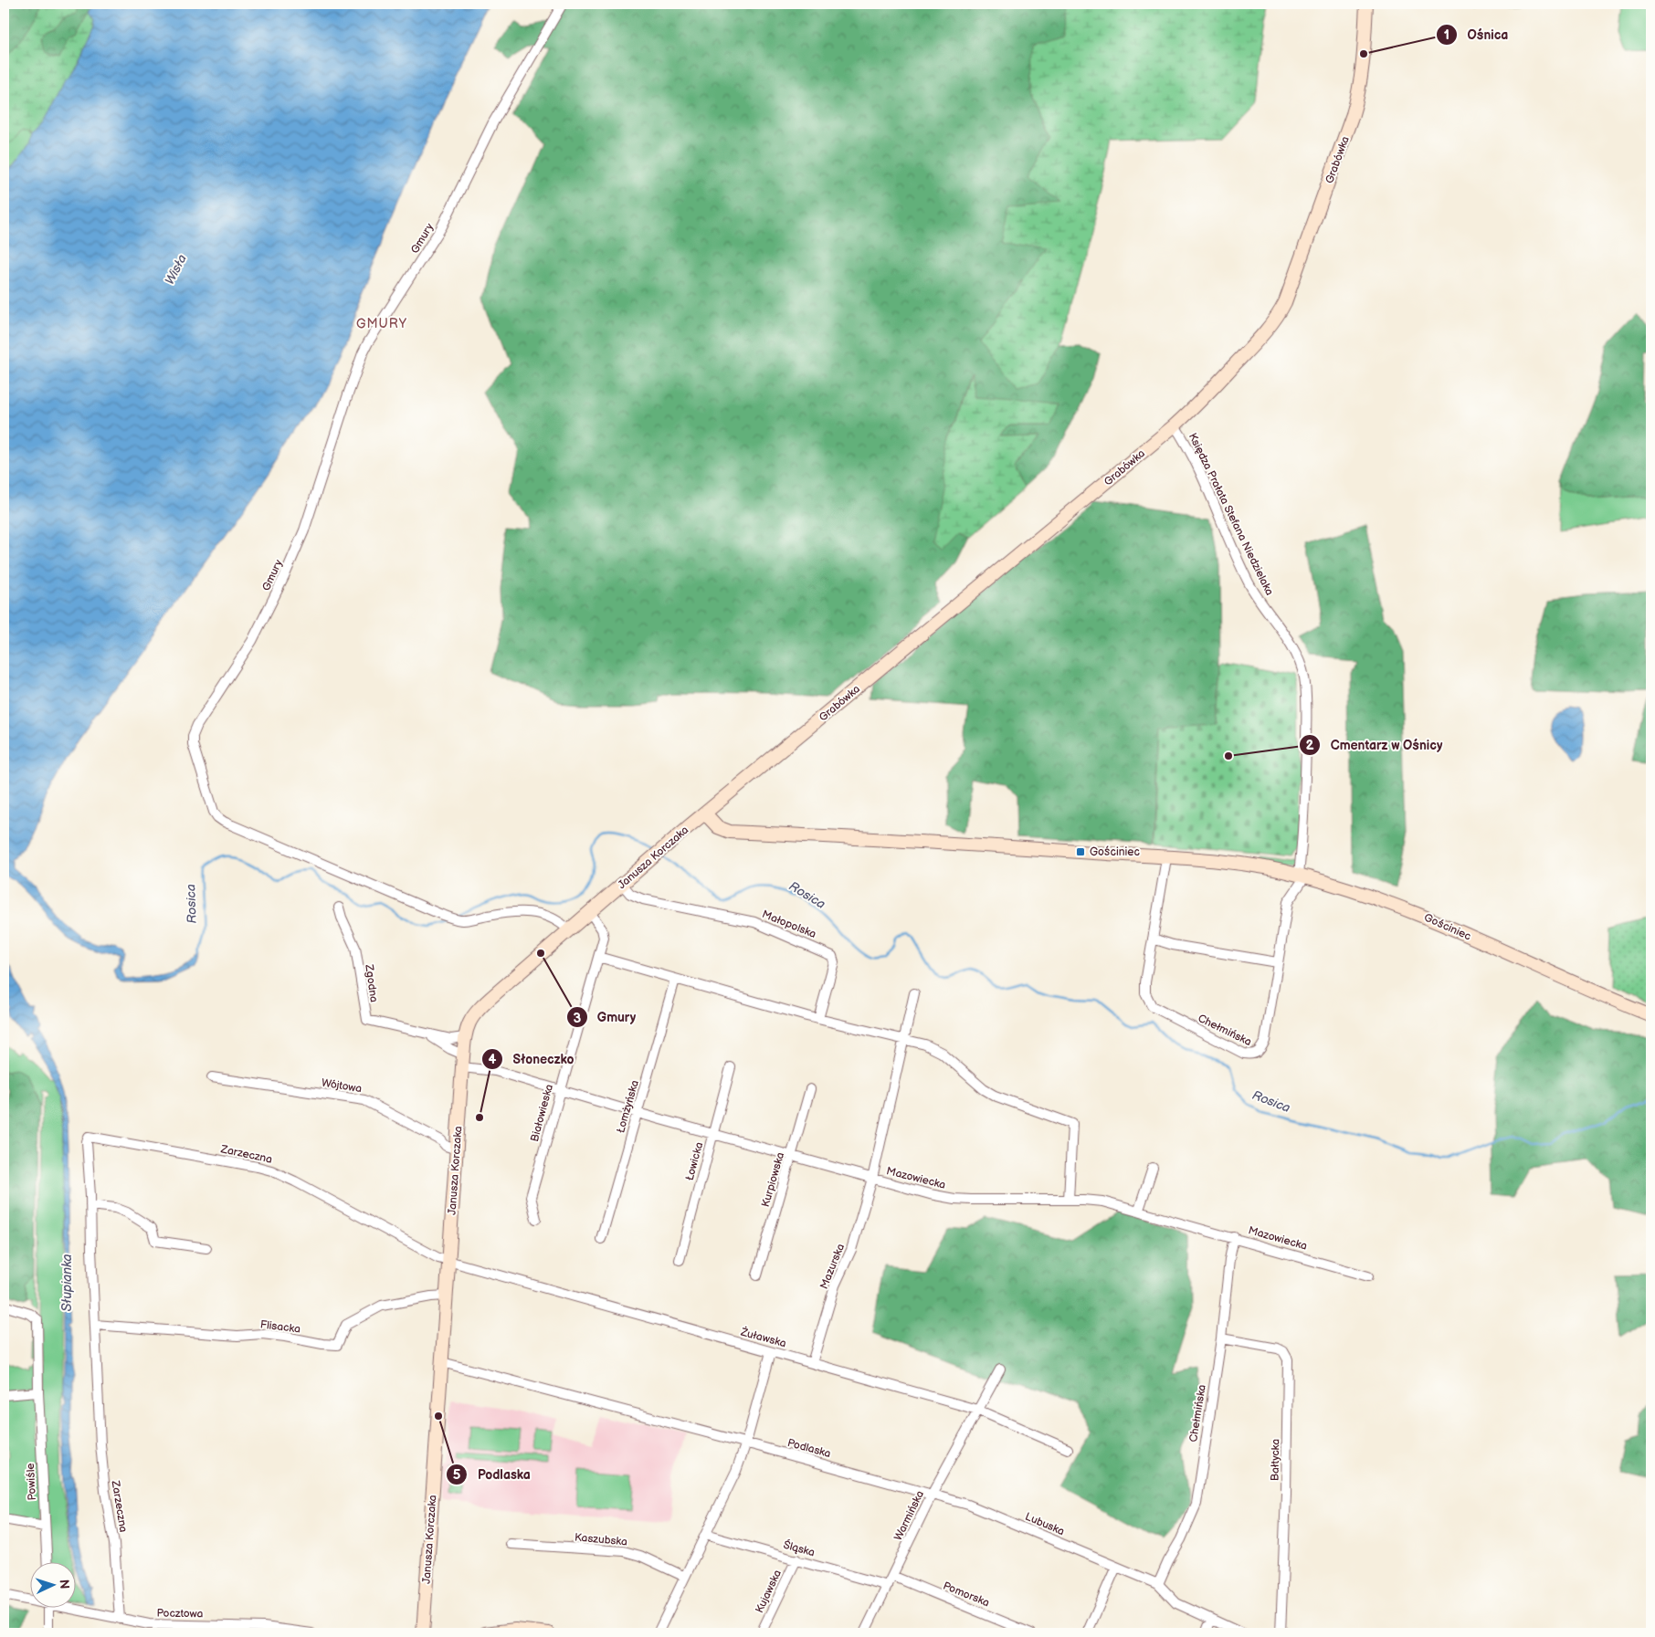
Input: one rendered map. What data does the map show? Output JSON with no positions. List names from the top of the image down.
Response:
{
  "streets": {
    "street": [
      "Grabówka",
      "Gmury",
      "Księdza Prałata Stefana Niedzielaka",
      "Janusza Korczaka",
      "Małopolska",
      "Gościniec",
      "Zgodna",
      "Chełmińska",
      "Wójtowa",
      "Łomżyńska",
      "Białowieska",
      "Zarzeczna",
      "Łowicka",
      "Mazowiecka",
      "Kurpiowska",
      "Mazurska",
      "Flisacka",
      "Żuławska",
      "Podlaska",
      "Bałtycka",
      "Powiśle",
      "Warmińska",
      "Lubuska",
      "Kaszubska",
      "Śląska",
      "Kujawska",
      "Pomorska",
      "Pocztowa"
    ]
  },
  "crossings": [
    ["Grabówka", "Księdza Prałata Stefana Niedzielaka"],
    ["Grabówka", "Janusza Korczaka"],
    ["Grabówka", "Gościniec"],
    ["Gmury", "Janusza Korczaka"],
    ["Księdza Prałata Stefana Niedzielaka", "Gościniec"],
    ["Księdza Prałata Stefana Niedzielaka", "Chełmińska"],
    ["Janusza Korczaka", "Małopolska"],
    ["Janusza Korczaka", "Gościniec"],
    ["Janusza Korczaka", "Zgodna"],
    ["Janusza Korczaka", "Wójtowa"],
    ["Janusza Korczaka", "Białowieska"],
    ["Janusza Korczaka", "Zarzeczna"],
    ["Janusza Korczaka", "Mazowiecka"],
    ["Janusza Korczaka", "Flisacka"],
    ["Janusza Korczaka", "Żuławska"],
    ["Janusza Korczaka", "Podlaska"],
    ["Gościniec", "Chełmińska"],
    ["Chełmińska", "Mazowiecka"],
    ["Chełmińska", "Bałtycka"],
    ["Chełmińska", "Lubuska"],
    ["Łomżyńska", "Mazowiecka"],
    ["Białowieska", "Mazowiecka"],
    ["Zarzeczna", "Flisacka"],
    ["Zarzeczna", "Żuławska"],
    ["Zarzeczna", "Pocztowa"],
    ["Łowicka", "Mazowiecka"],
    ["Mazowiecka", "Kurpiowska"],
    ["Mazowiecka", "Mazurska"],
    ["Mazurska", "Żuławska"],
    ["Żuławska", "Warmińska"],
    ["Podlaska", "Warmińska"],
    ["Podlaska", "Lubuska"],
    ["Warmińska", "Lubuska"],
    ["Warmińska", "Śląska"],
    ["Warmińska", "Pomorska"],
    ["Śląska", "Kujawska"]
  ],
  "districts": ["GMURY"],
  "water": ["Wisła", "Rosica", "Słupianka"],
  "places": {
    "other": [
      "Ośnica",
      "Cmentarz w Ośnicy",
      "Gmury",
      "Słoneczko",
      "Podlaska"
    ],
    "transit": ["Gościniec"]
  },
  "north": "right"
}
